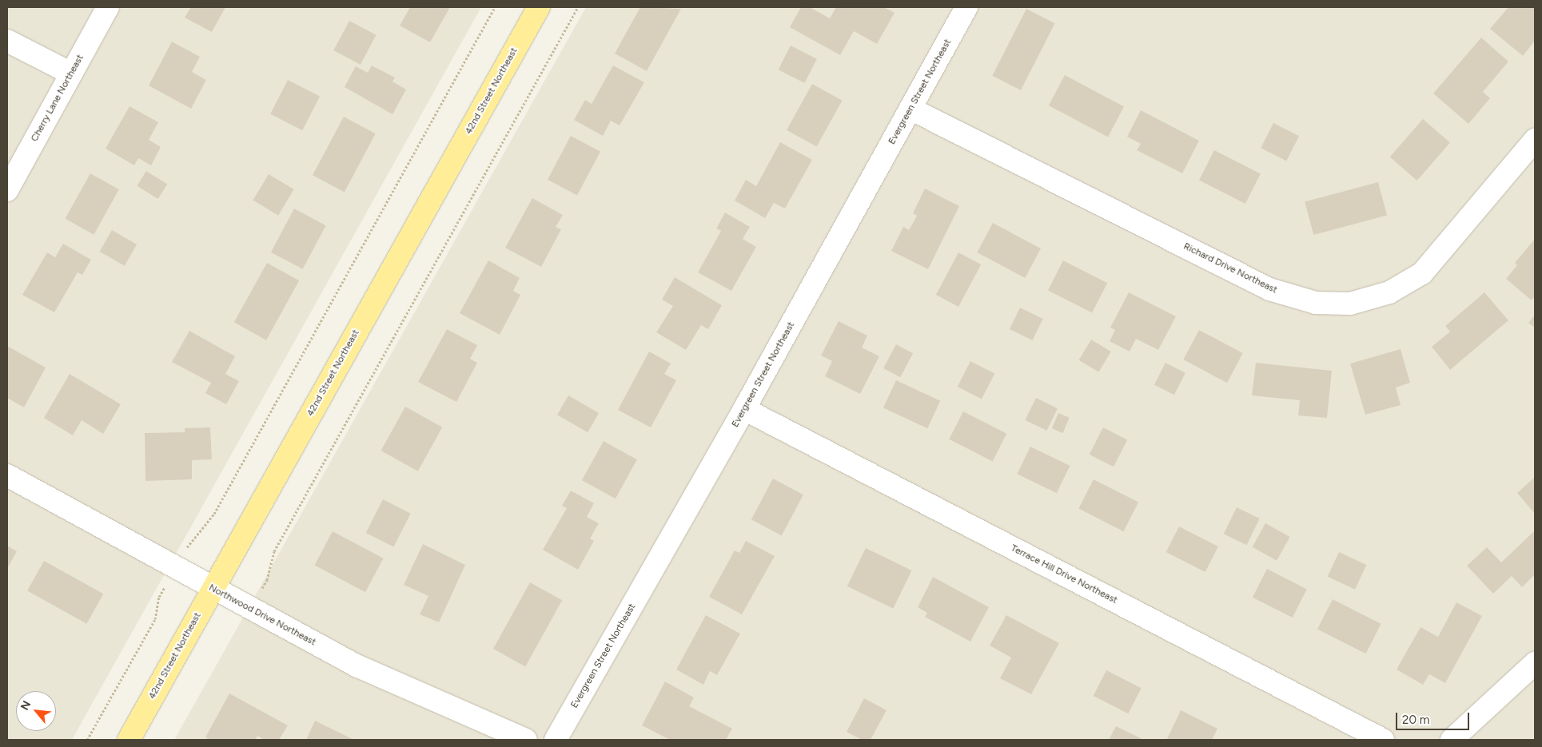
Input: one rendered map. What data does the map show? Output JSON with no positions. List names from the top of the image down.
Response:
{
  "streets": {
    "main road": ["42nd Street Northeast"],
    "street": [
      "Evergreen Street Northeast",
      "Cherry Lane Northeast",
      "Richard Drive Northeast",
      "Terrace Hill Drive Northeast",
      "Northwood Drive Northeast"
    ]
  },
  "crossings": [
    ["42nd Street Northeast", "Northwood Drive Northeast"],
    ["Evergreen Street Northeast", "Richard Drive Northeast"],
    ["Evergreen Street Northeast", "Terrace Hill Drive Northeast"]
  ],
  "scale_bar": "20 m",
  "north": "top left"
}
